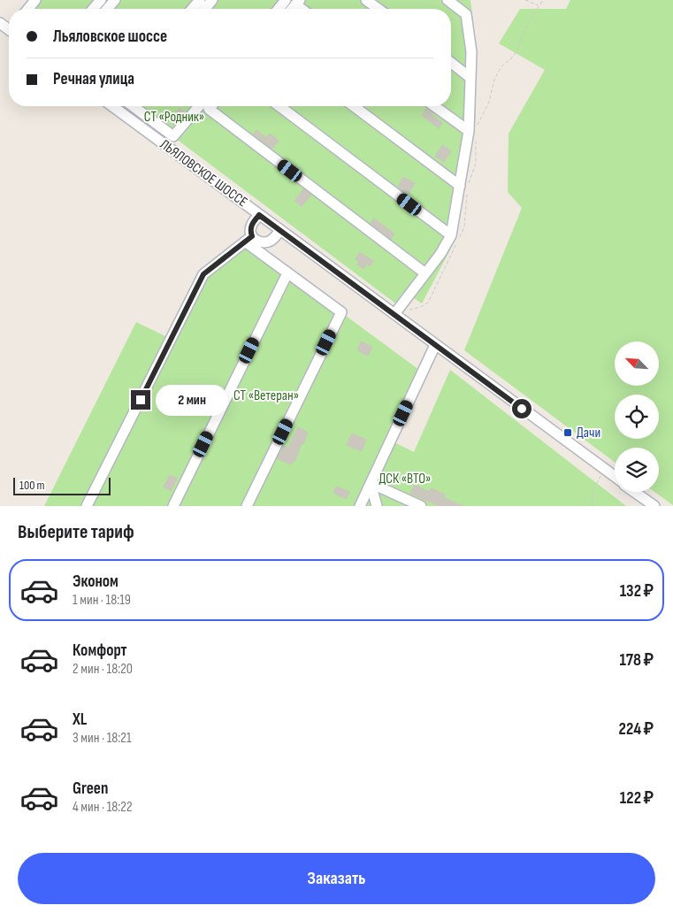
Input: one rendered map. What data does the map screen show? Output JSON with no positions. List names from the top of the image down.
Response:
{
  "streets": {
    "street": ["ЛЬЯЛОВСКОЕ ШОССЕ"]
  },
  "parks": ["СТ «Родник»", "СТ «Ветеран»", "ДСК «ВТО»"],
  "places": {
    "transit": ["Дачи"]
  },
  "scale_bar": "100 m",
  "north": "top left",
  "page": {
    "banner": ["Льяловское шоссе", "Речная улица"],
    "bubble": "2 мин",
    "scale": "100 m",
    "heading": "Выберите тариф",
    "list": [
      {
        "name": "Эконом",
        "note": "1 мин · 18:19",
        "value": "132 ₽"
      },
      {
        "name": "Комфорт",
        "note": "2 мин · 18:20",
        "value": "178 ₽"
      },
      {
        "name": "XL",
        "note": "3 мин · 18:21",
        "value": "224 ₽"
      },
      {
        "name": "Green",
        "note": "4 мин · 18:22",
        "value": "122 ₽"
      }
    ],
    "buttons": "Заказать"
  }
}
